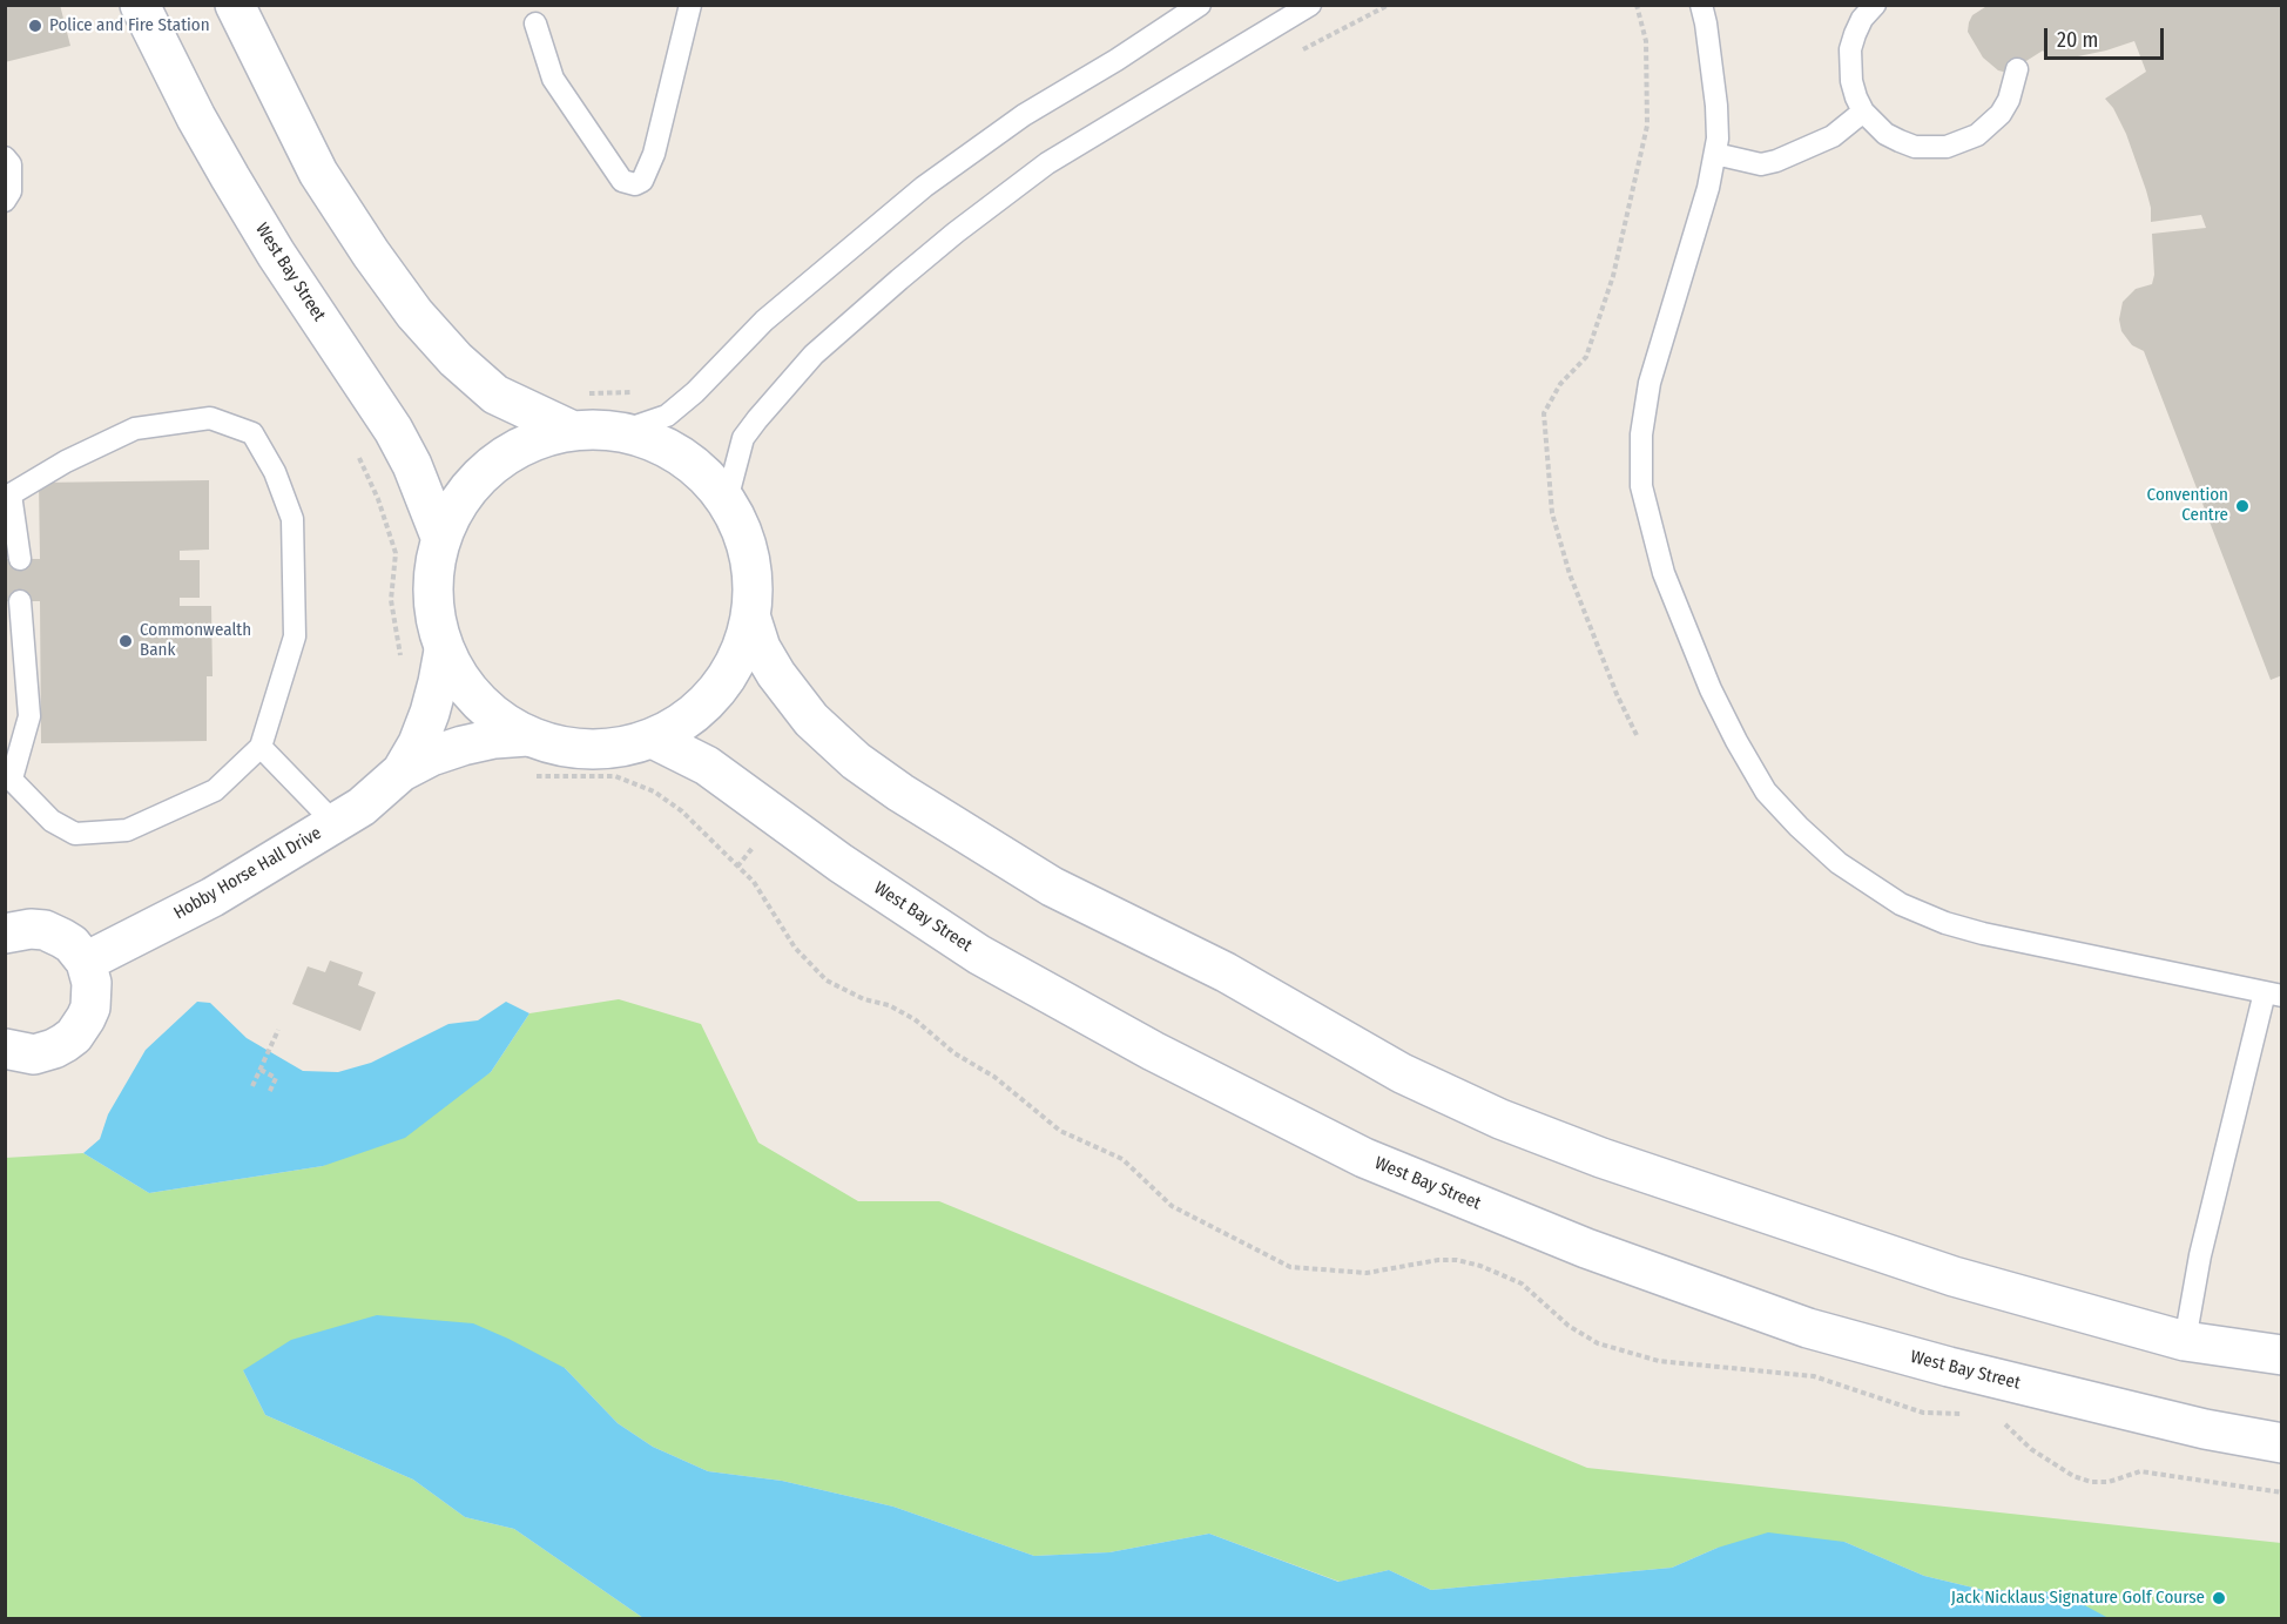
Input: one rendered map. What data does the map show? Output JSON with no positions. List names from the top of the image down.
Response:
{
  "streets": {
    "main road": ["West Bay Street", "Hobby Horse Hall Drive"]
  },
  "places": [
    "Police and Fire Station",
    "Convention Centre",
    "Commonwealth Bank",
    "Jack Nicklaus Signature Golf Course"
  ],
  "scale_bar": "20 m"
}
